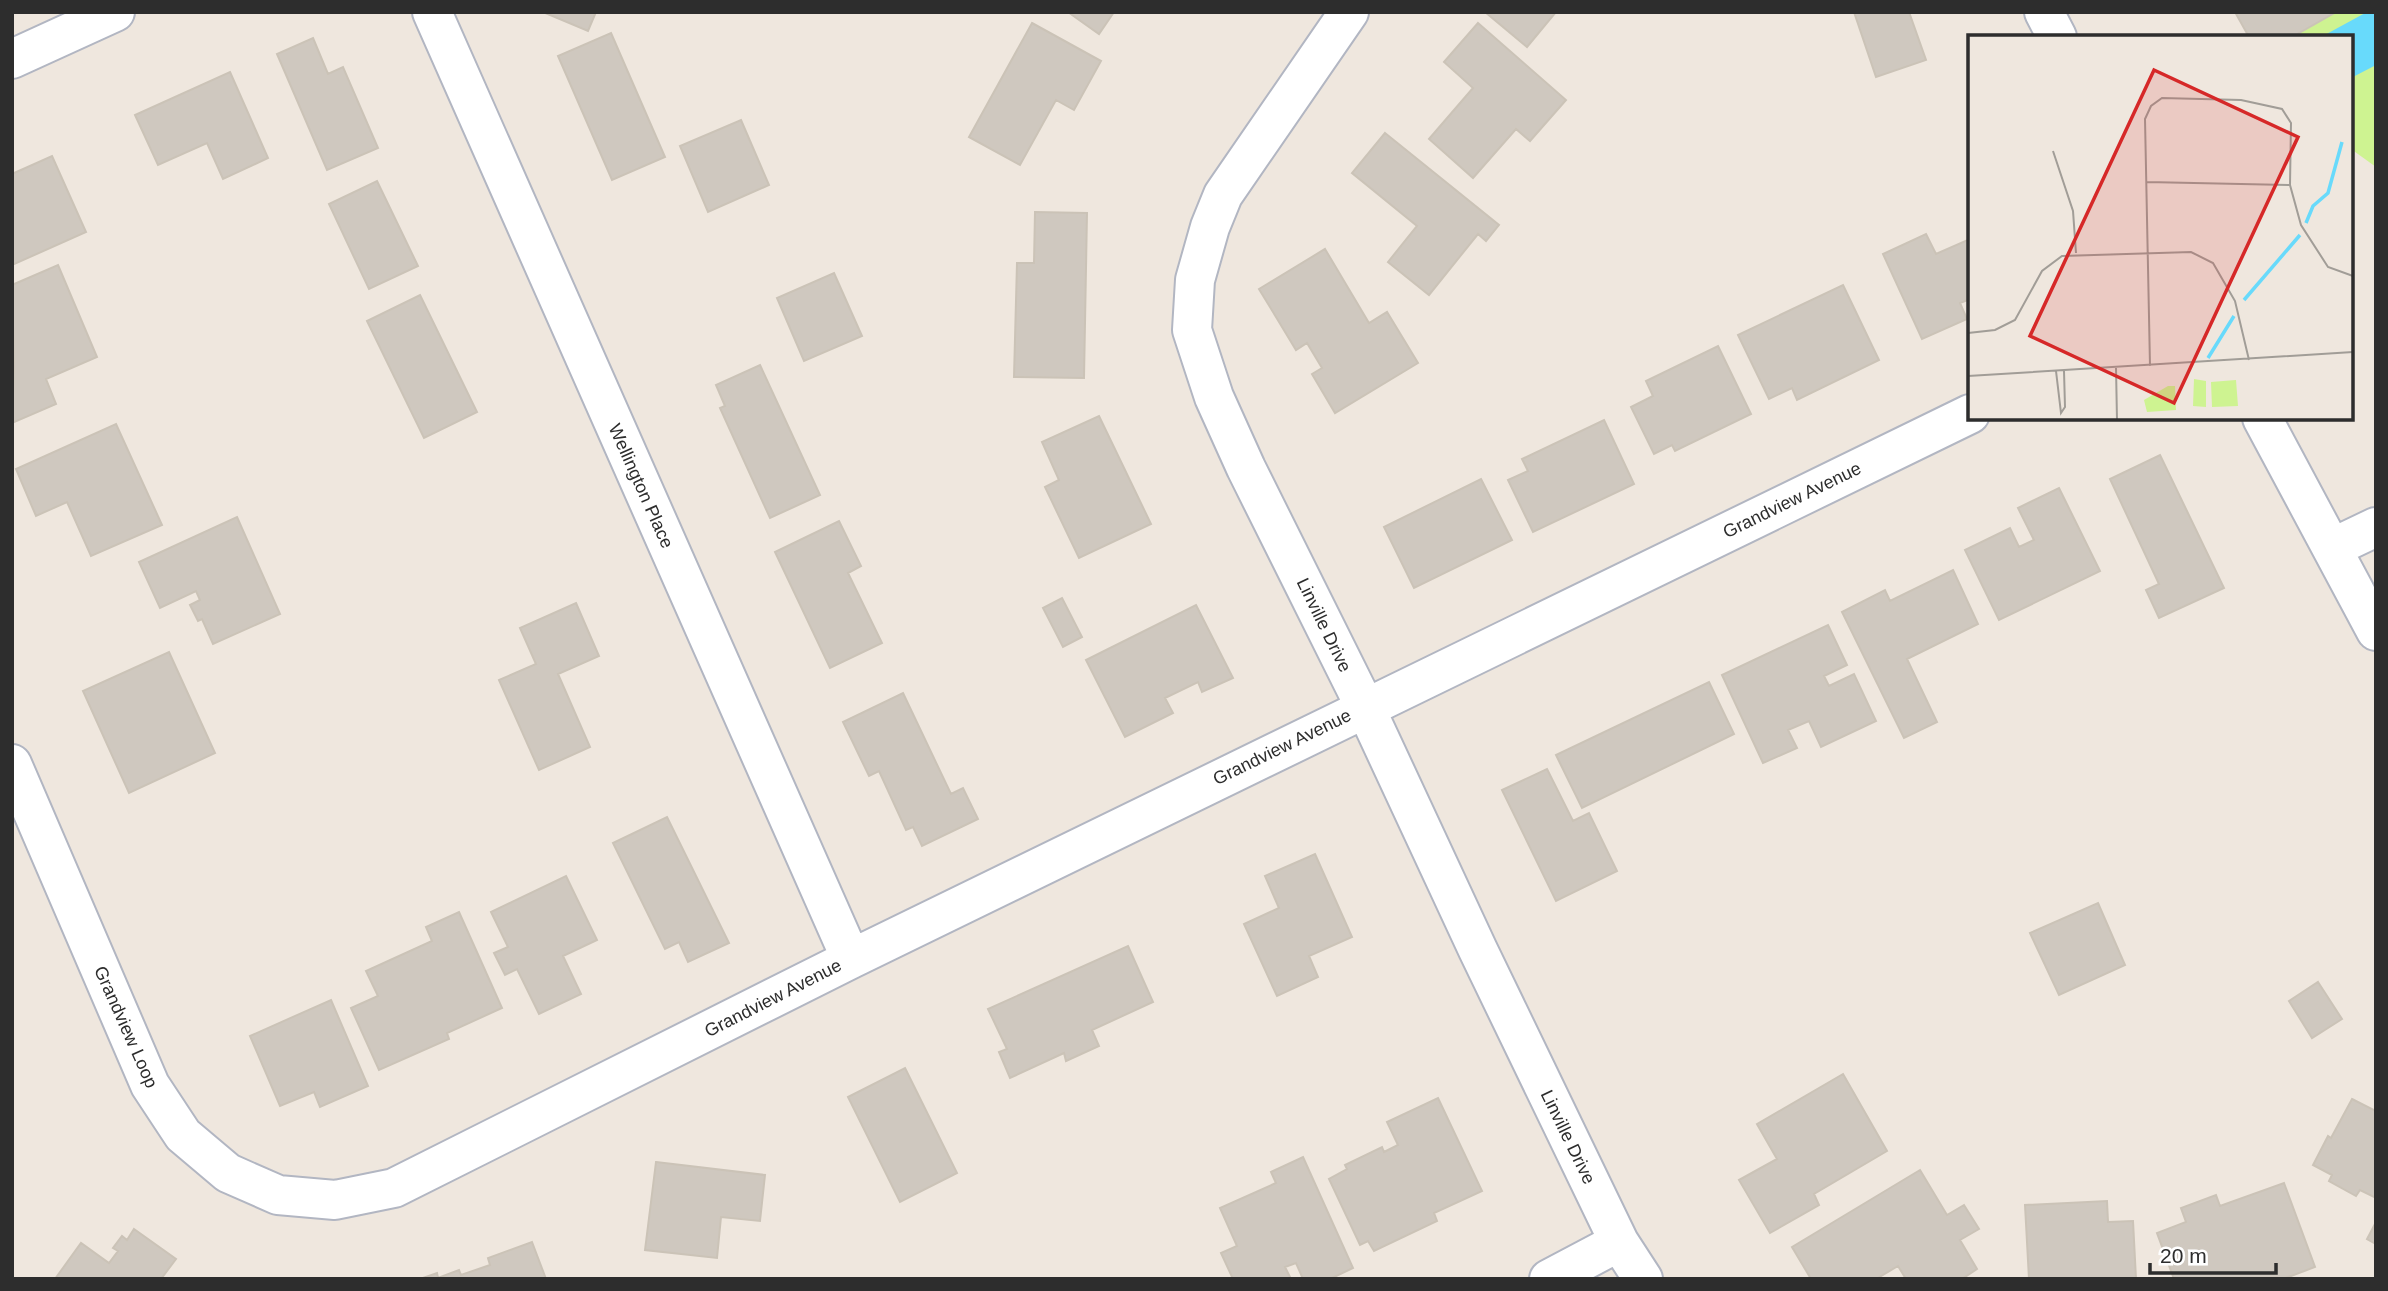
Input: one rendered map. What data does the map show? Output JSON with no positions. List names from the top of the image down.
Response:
{
  "streets": {
    "street": [
      "Wellington Place",
      "Grandview Avenue",
      "Linville Drive",
      "Grandview Loop"
    ]
  },
  "crossings": [
    ["Wellington Place", "Grandview Avenue"],
    ["Grandview Avenue", "Linville Drive"],
    ["Grandview Avenue", "Grandview Loop"]
  ],
  "scale_bar": "20 m"
}
